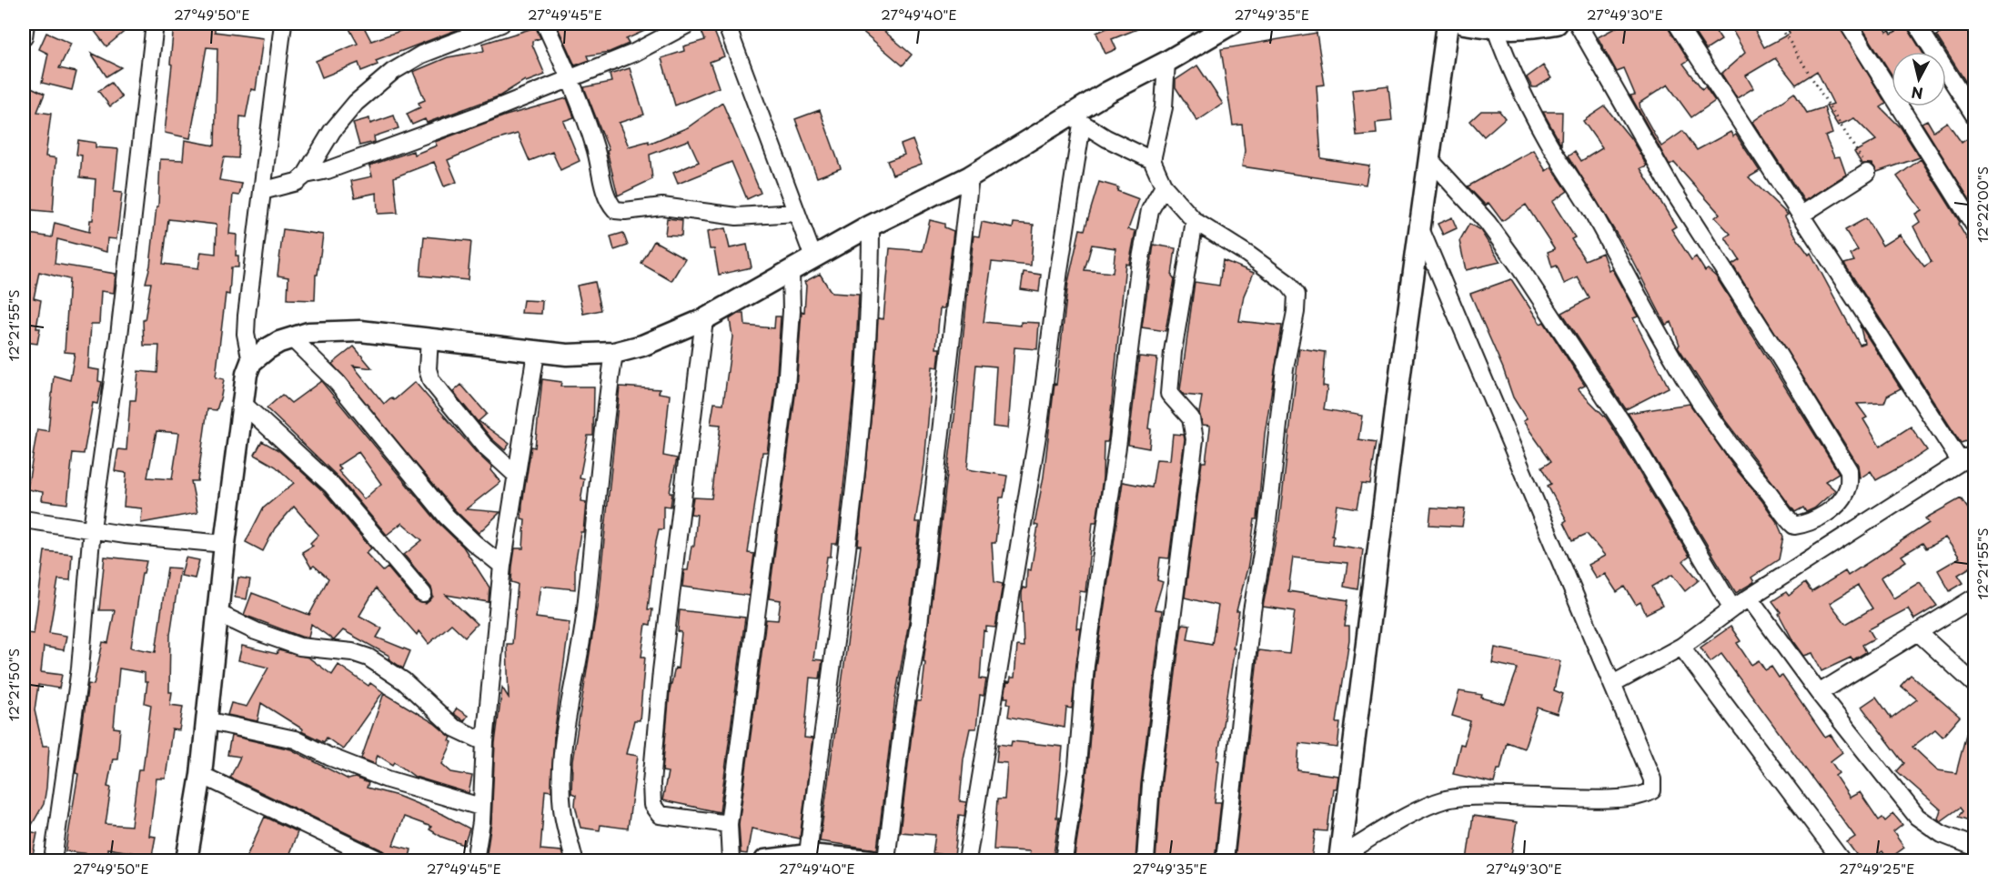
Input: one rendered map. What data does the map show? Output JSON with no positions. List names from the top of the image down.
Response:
{
  "north": "bottom",
  "coordinates": [
    "27°49'50\"E",
    "27°49'45\"E",
    "27°49'40\"E",
    "27°49'35\"E",
    "27°49'30\"E",
    "12°22'00\"S",
    "12°21'55\"S",
    "12°21'50\"S",
    "27°49'25\"E"
  ]
}
